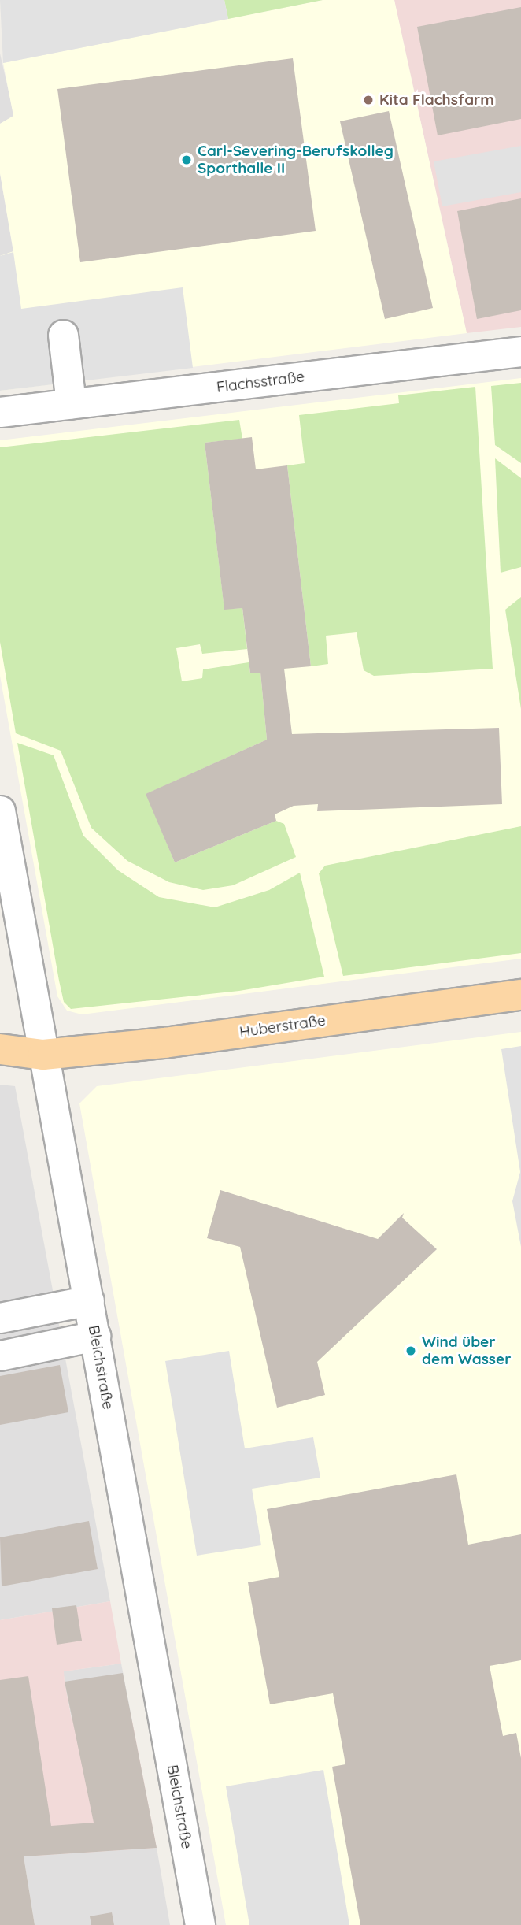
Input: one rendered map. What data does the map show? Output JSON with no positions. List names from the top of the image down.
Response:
{
  "streets": {
    "main road": ["Huberstraße"],
    "street": ["Flachsstraße", "Bleichstraße"]
  },
  "crossings": [
    ["Huberstraße", "Bleichstraße"]
  ],
  "places": ["Kita Flachsfarm", "Carl-Severing-Berufskolleg Sporthalle II", "Wind über dem Wasser"]
}
